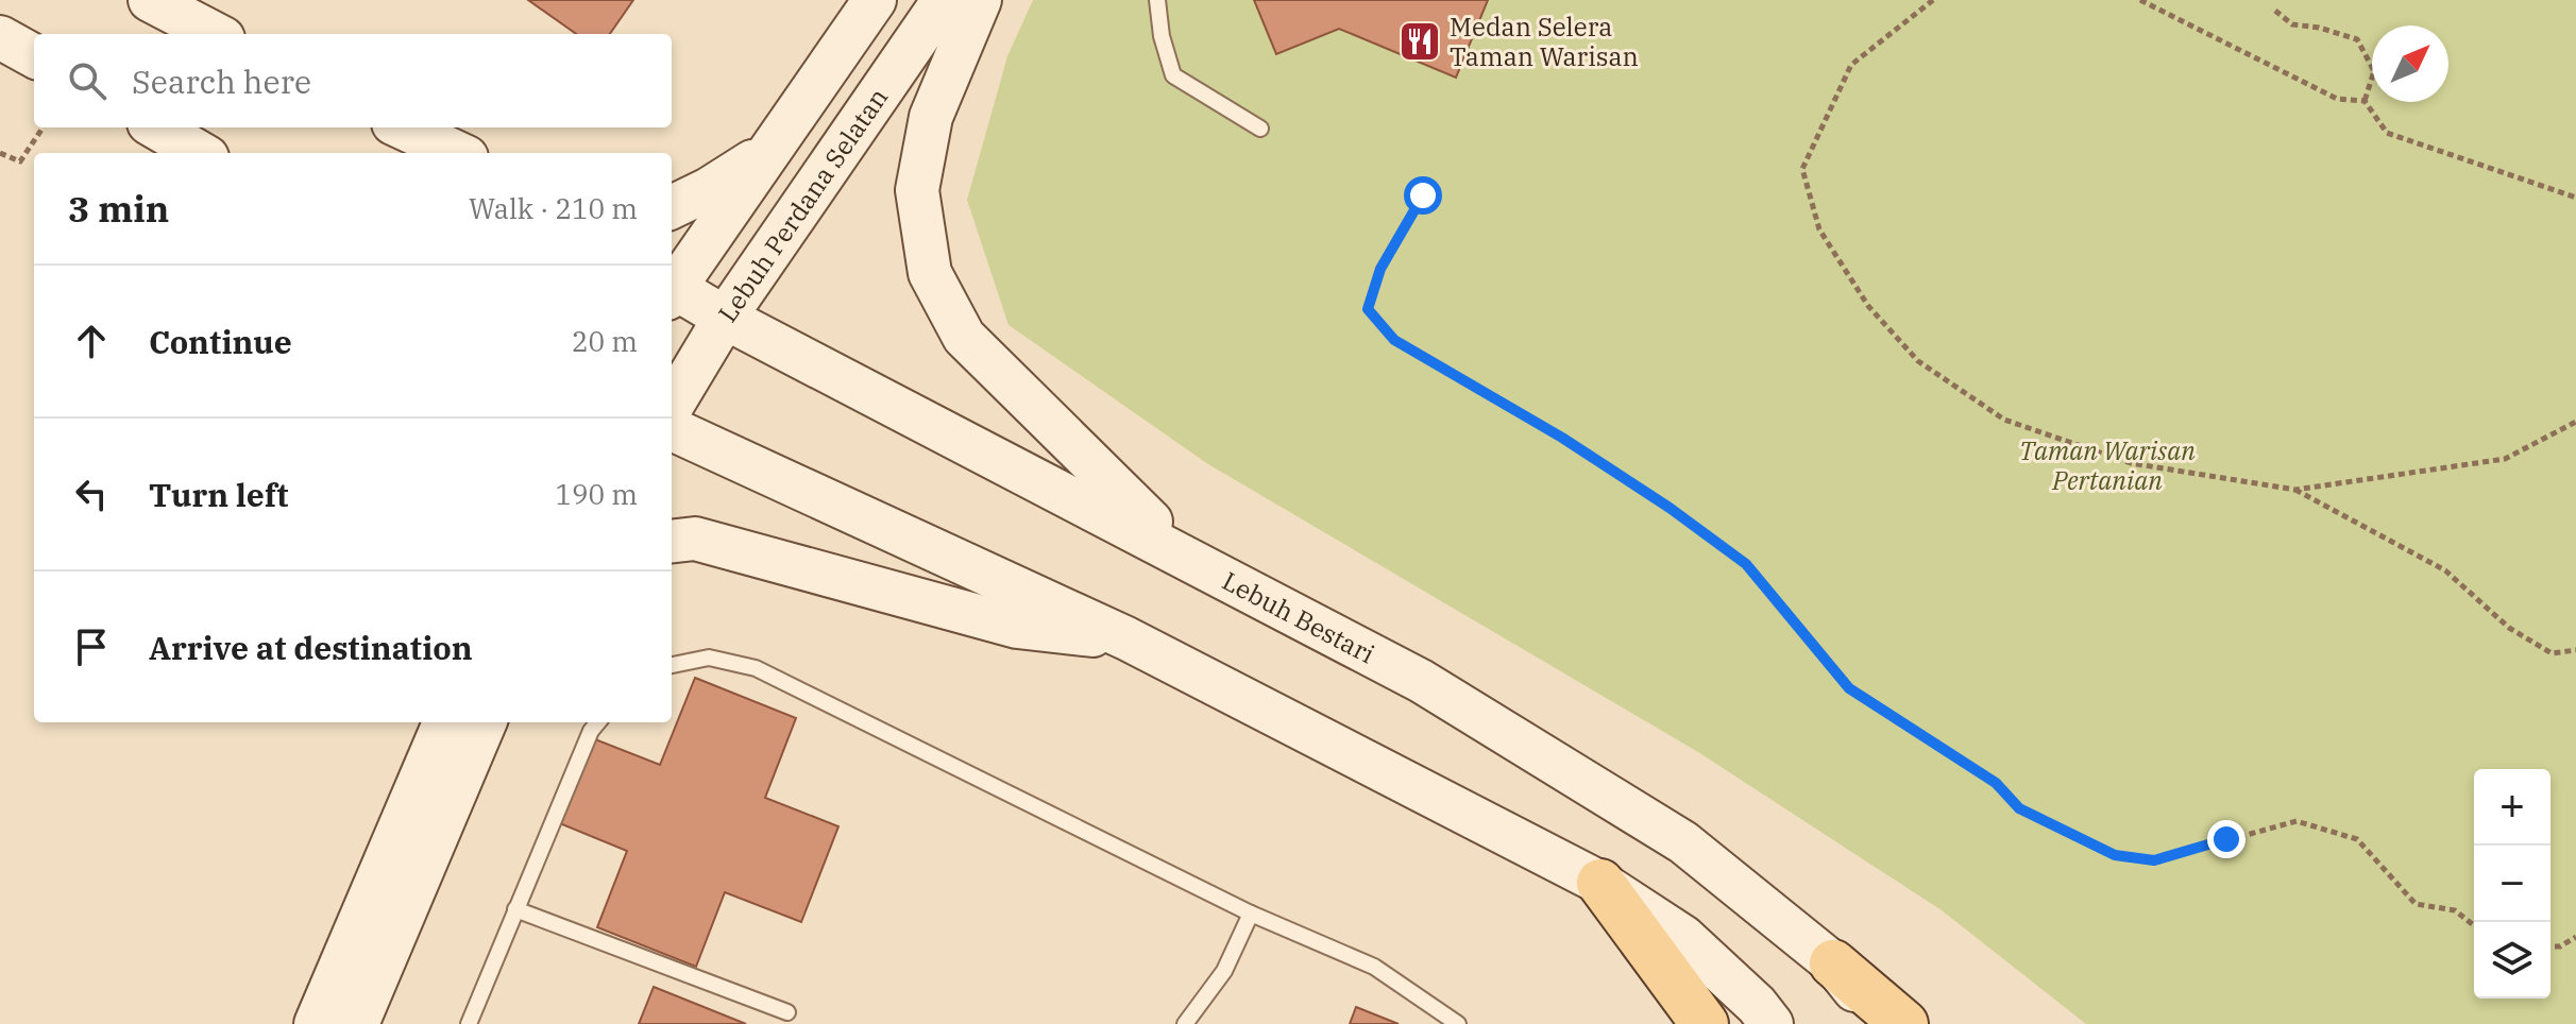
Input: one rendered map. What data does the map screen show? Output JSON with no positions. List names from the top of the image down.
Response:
{
  "streets": {
    "main road": ["Lebuh Perdana Selatan", "Lebuh Bestari"]
  },
  "crossings": [
    ["Lebuh Perdana Selatan", "Lebuh Bestari"]
  ],
  "parks": ["Taman Warisan Pertanian"],
  "places": {
    "restaurant": ["Medan Selera Taman Warisan"]
  },
  "north": "top right",
  "page": {
    "search": "Search here",
    "heading": ["3 min", "Walk · 210 m"],
    "list": [
      ["Continue", "20 m"],
      ["Turn left", "190 m"],
      "Arrive at destination"
    ],
    "map_buttons": ["+", "−"]
  }
}
